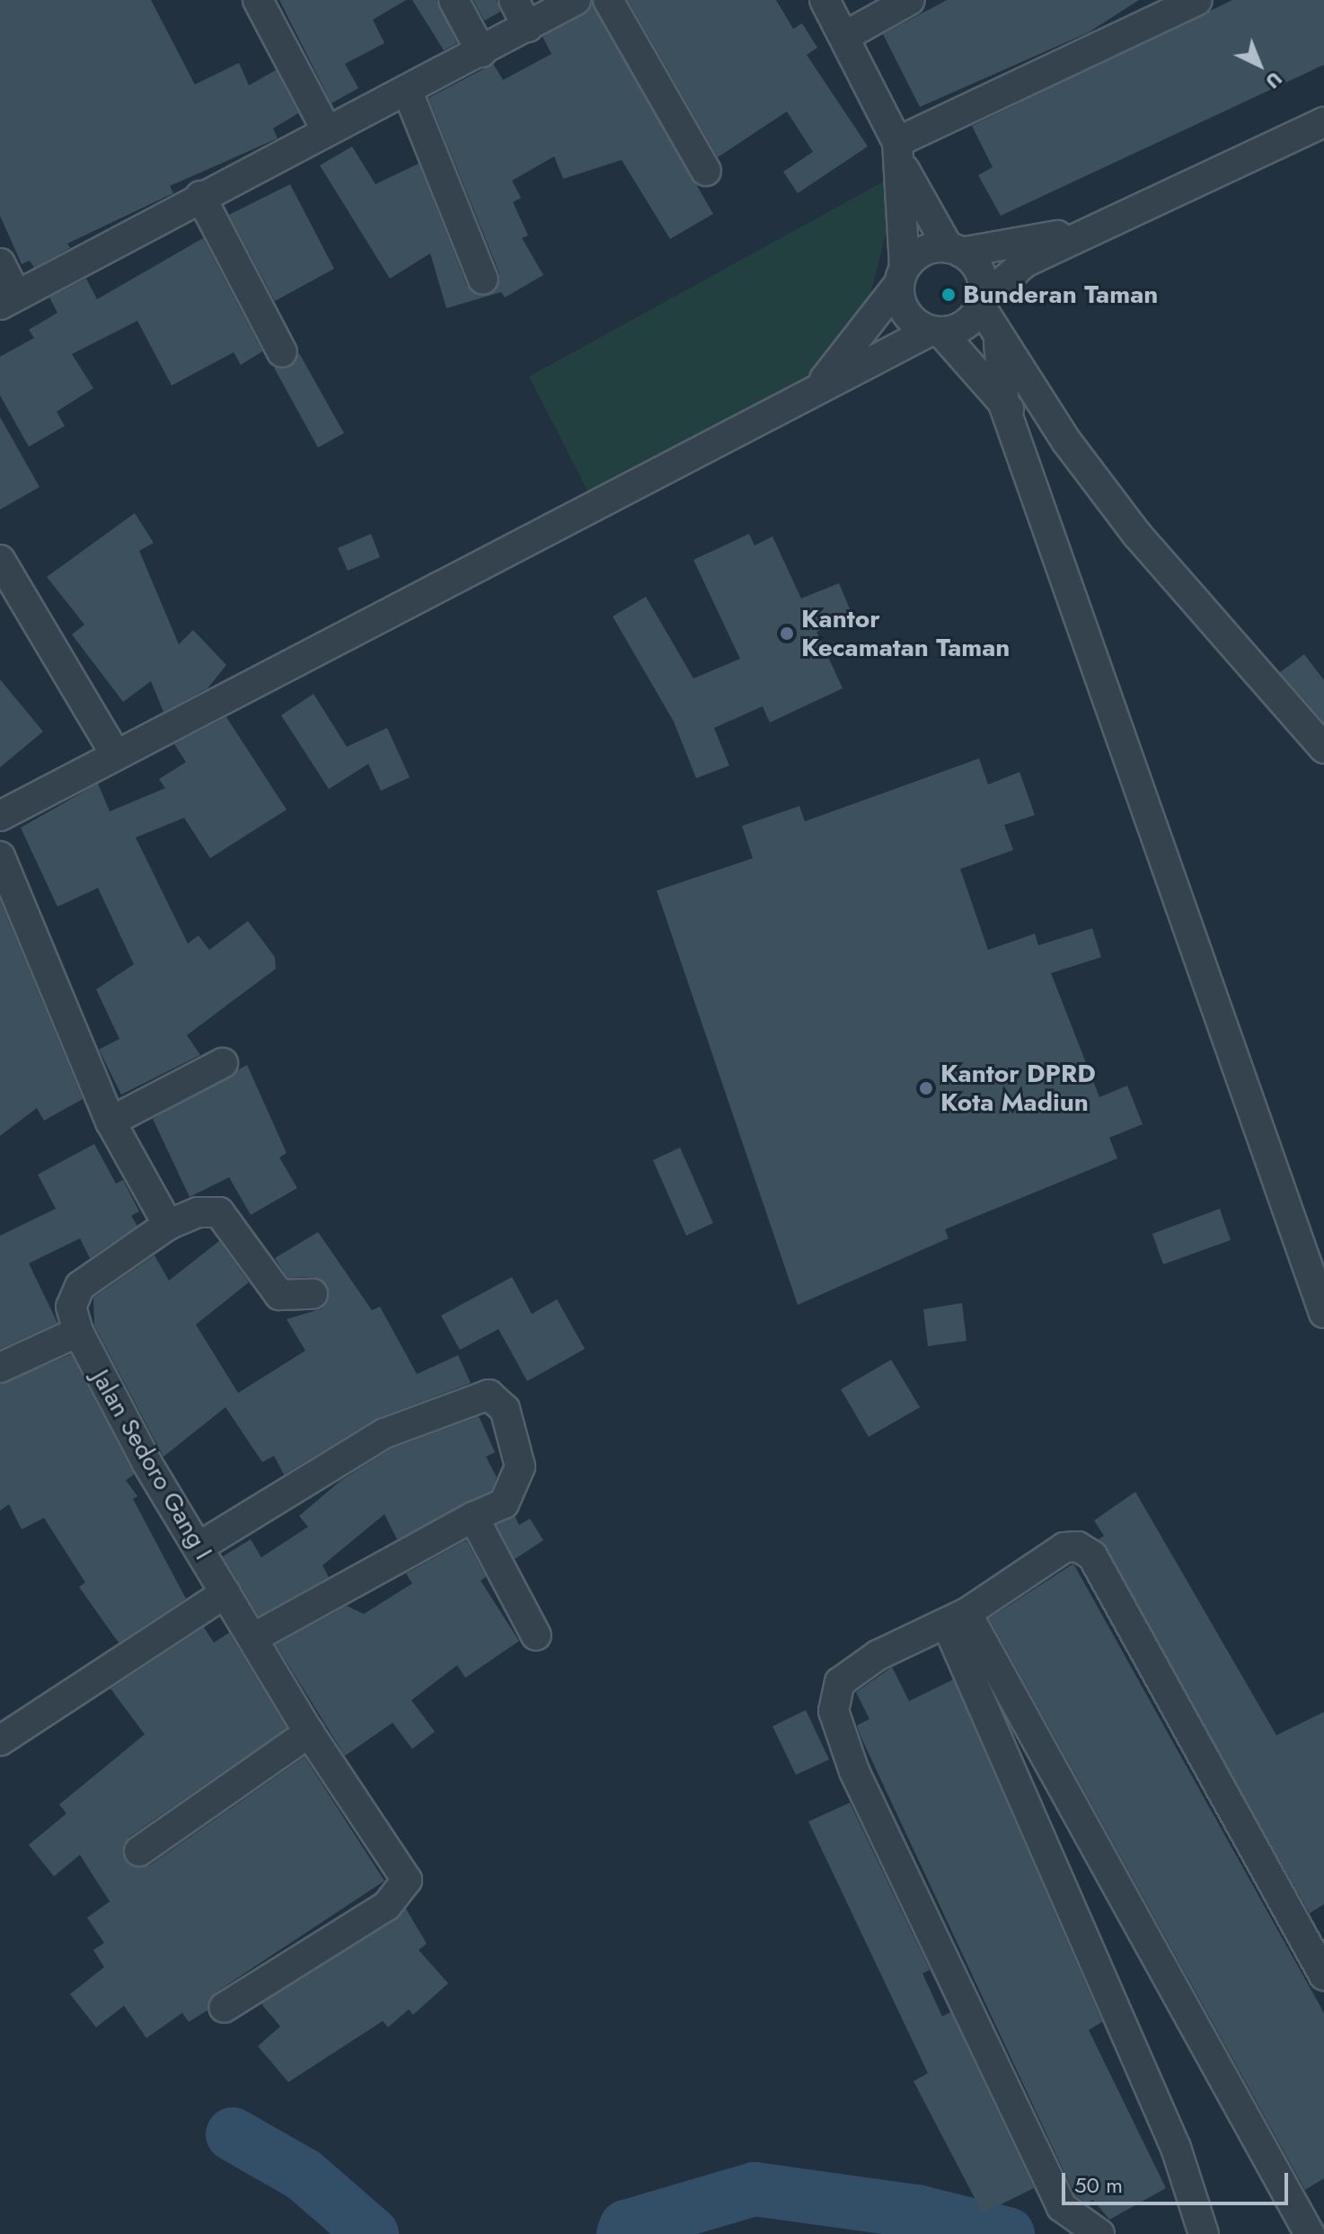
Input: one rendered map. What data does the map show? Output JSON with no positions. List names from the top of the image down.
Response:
{
  "streets": {
    "street": ["Jalan Sedoro Gang I"]
  },
  "places": ["Bunderan Taman", "Kantor Kecamatan Taman", "Kantor DPRD Kota Madiun"],
  "scale_bar": "50 m",
  "north": "bottom right"
}
